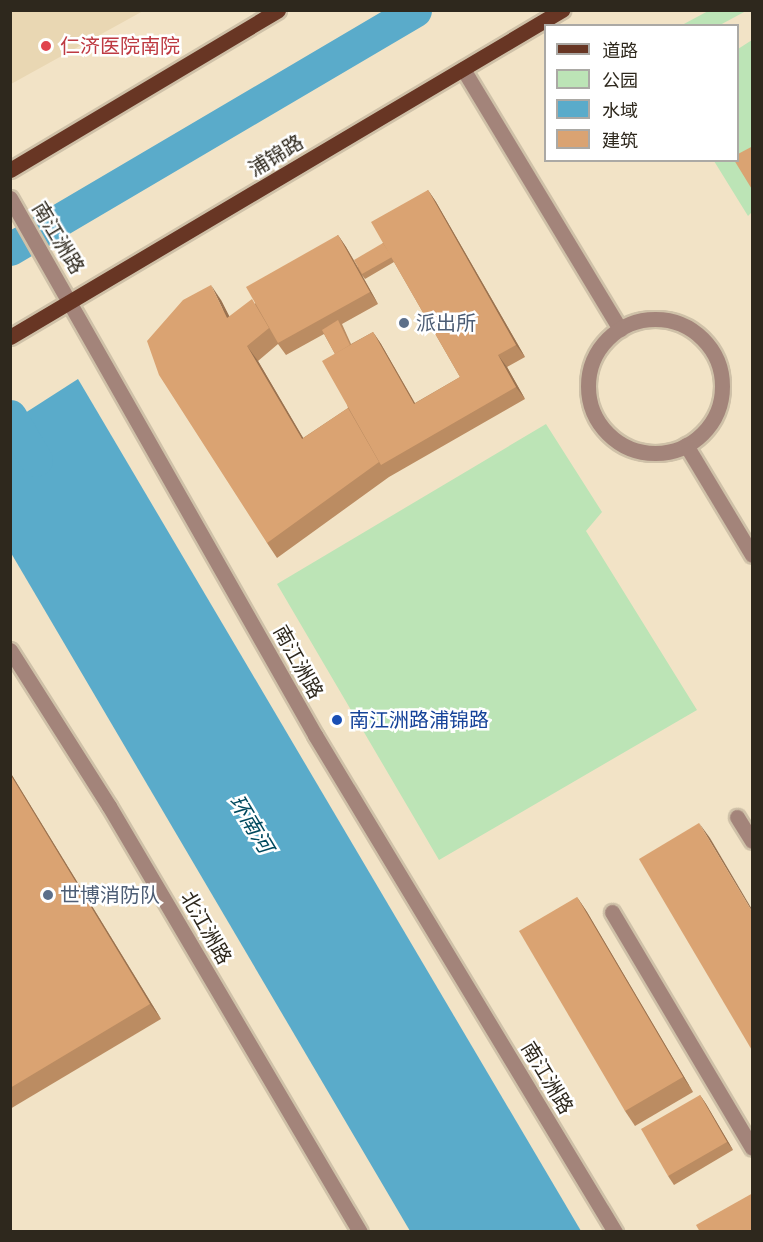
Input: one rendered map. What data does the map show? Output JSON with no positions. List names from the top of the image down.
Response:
{
  "streets": {
    "main road": ["浦锦路"],
    "street": ["南江洲路", "北江洲路"]
  },
  "crossings": [
    ["浦锦路", "南江洲路"]
  ],
  "water": ["环南河"],
  "places": [
    "仁济医院南院",
    "派出所",
    "南江洲路浦锦路",
    "世博消防队"
  ],
  "legend": [
    "道路",
    "公园",
    "水域",
    "建筑"
  ]
}
